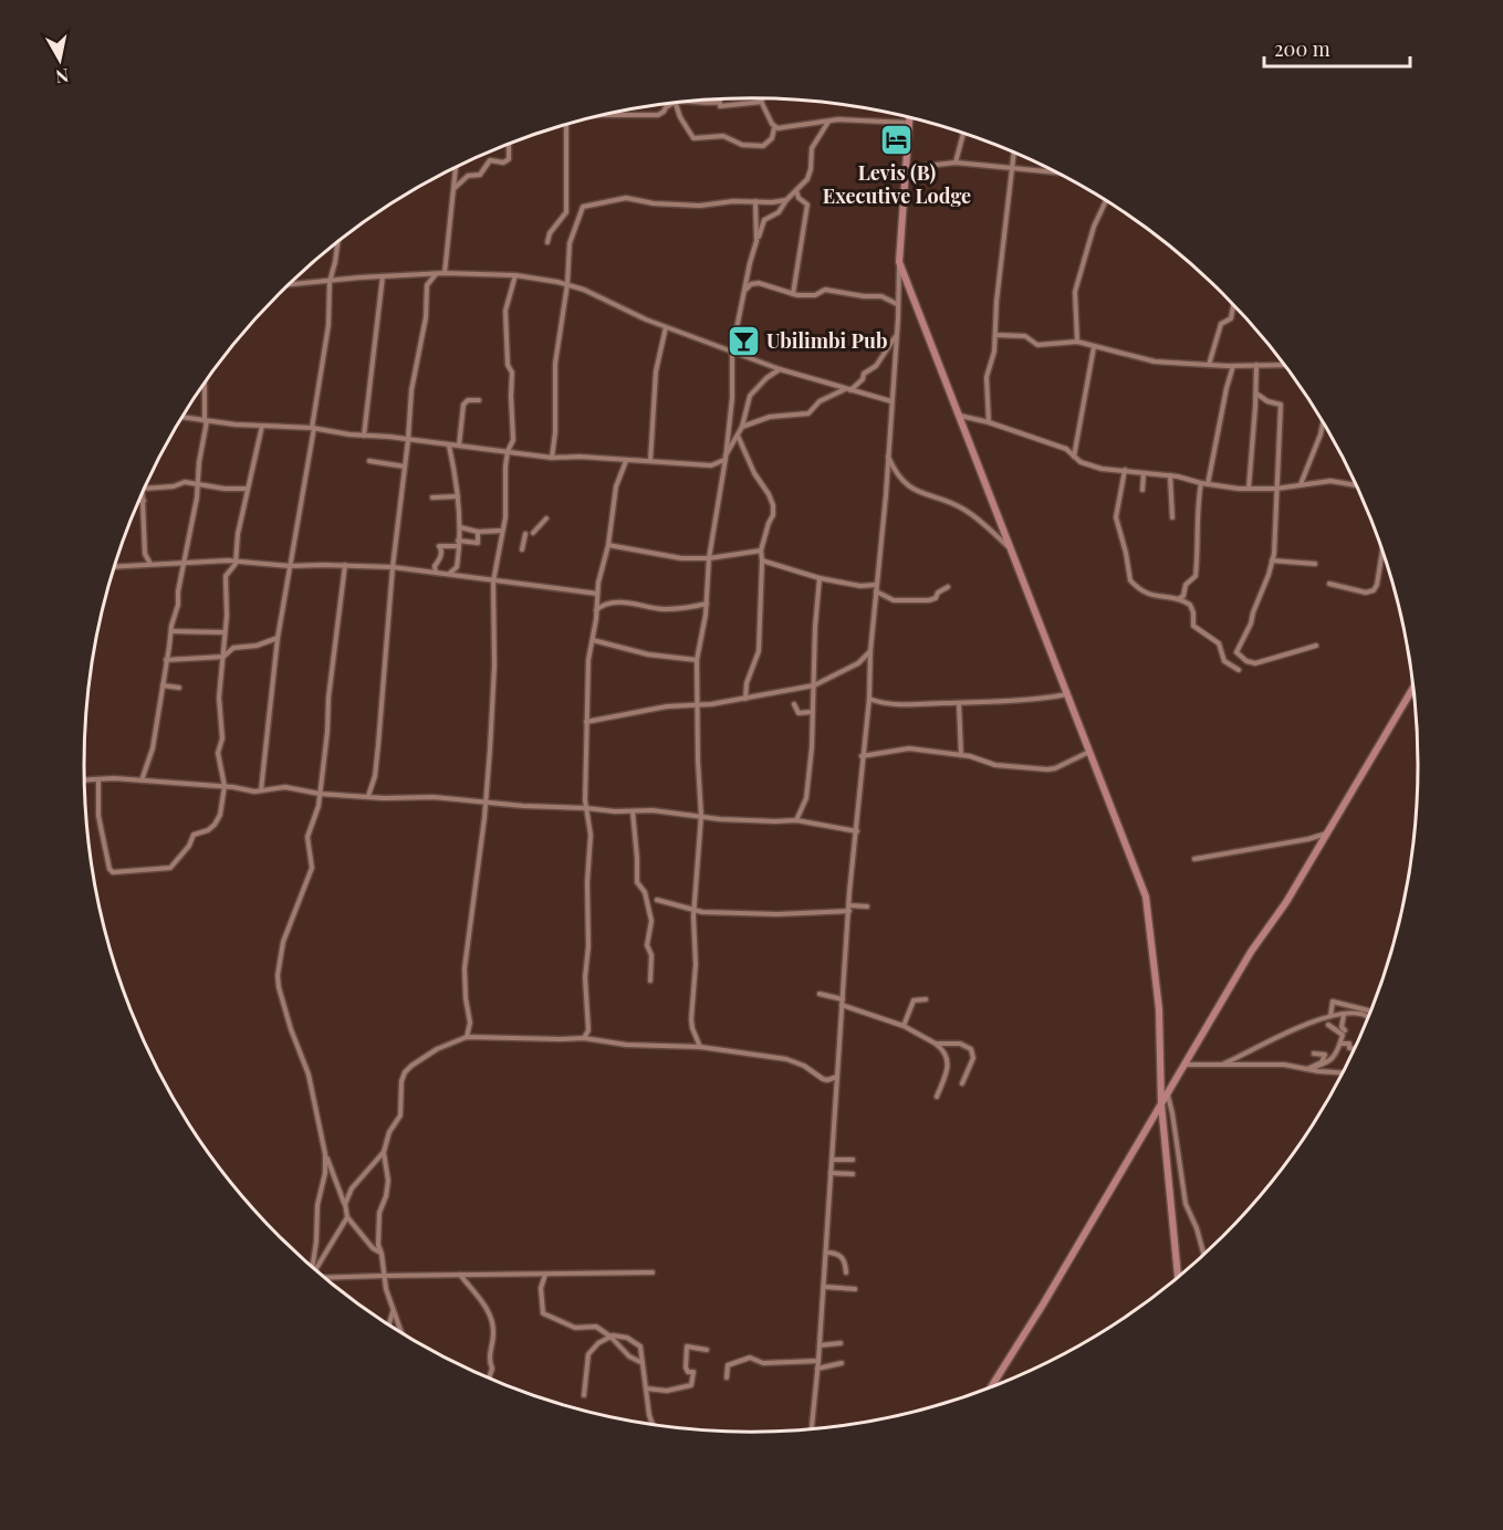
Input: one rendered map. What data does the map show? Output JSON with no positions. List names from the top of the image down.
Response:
{
  "places": {
    "hotel": ["Levis (B) Executive Lodge"],
    "bar": ["Ubilimbi Pub"]
  },
  "scale_bar": "200 m",
  "north": "bottom"
}
